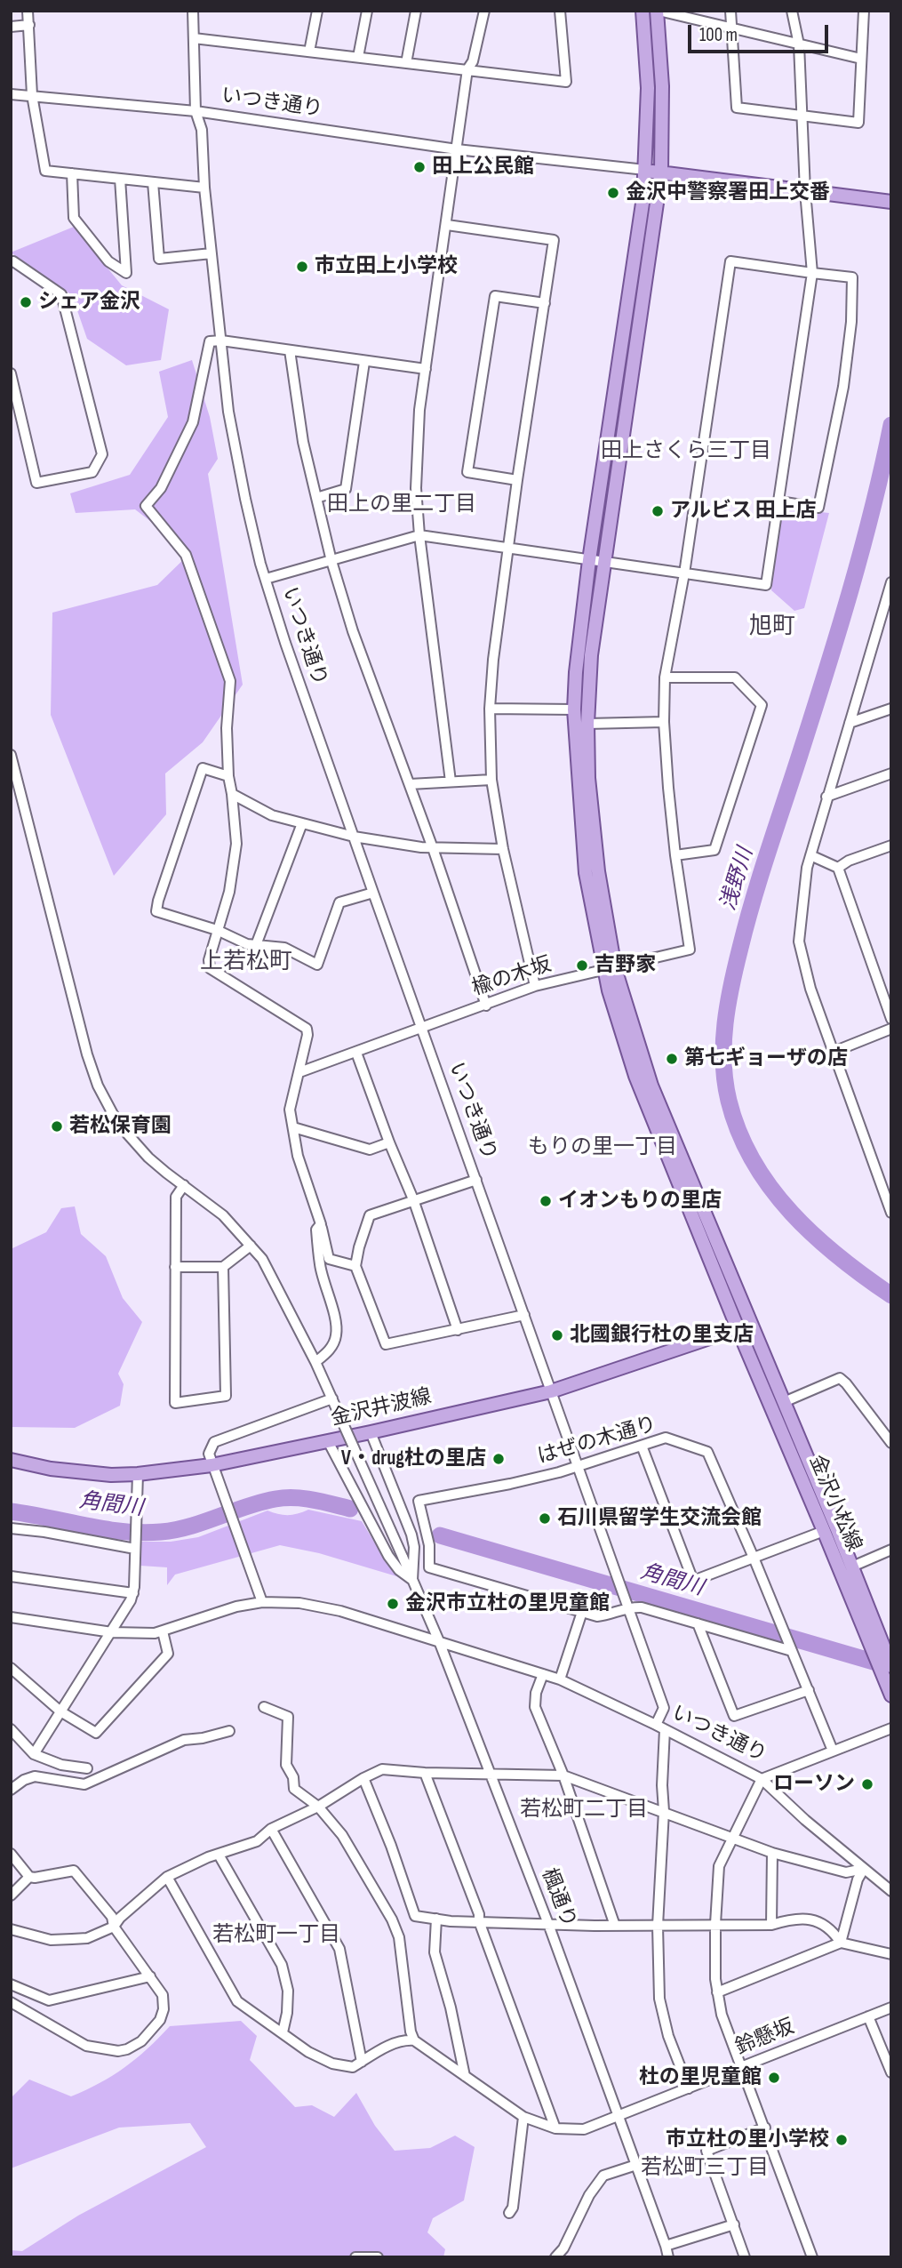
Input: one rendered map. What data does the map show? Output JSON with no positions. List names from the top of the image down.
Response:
{
  "streets": {
    "main road": ["金沢井波線", "金沢小松線"],
    "street": [
      "いつき通り",
      "楡の木坂",
      "はぜの木通り",
      "楓通り",
      "鈴懸坂"
    ]
  },
  "crossings": [
    ["いつき通り", "楡の木坂"],
    ["いつき通り", "金沢井波線"],
    ["いつき通り", "はぜの木通り"],
    ["楡の木坂", "金沢小松線"],
    ["金沢井波線", "金沢小松線"],
    ["楓通り", "鈴懸坂"]
  ],
  "districts": [
    "田上さくら三丁目",
    "田上の里二丁目",
    "旭町",
    "上若松町",
    "もりの里一丁目",
    "若松町二丁目",
    "若松町一丁目",
    "若松町三丁目"
  ],
  "water": ["浅野川", "角間川"],
  "places": [
    "田上公民館",
    "金沢中警察署田上交番",
    "市立田上小学校",
    "シェア金沢",
    "アルビス 田上店",
    "吉野家",
    "第七ギョーザの店",
    "若松保育園",
    "イオンもりの里店",
    "北國銀行杜の里支店",
    "V・drug杜の里店",
    "石川県留学生交流会館",
    "金沢市立杜の里児童館",
    "ローソン",
    "杜の里児童館",
    "市立杜の里小学校"
  ],
  "scale_bar": "100 m"
}
